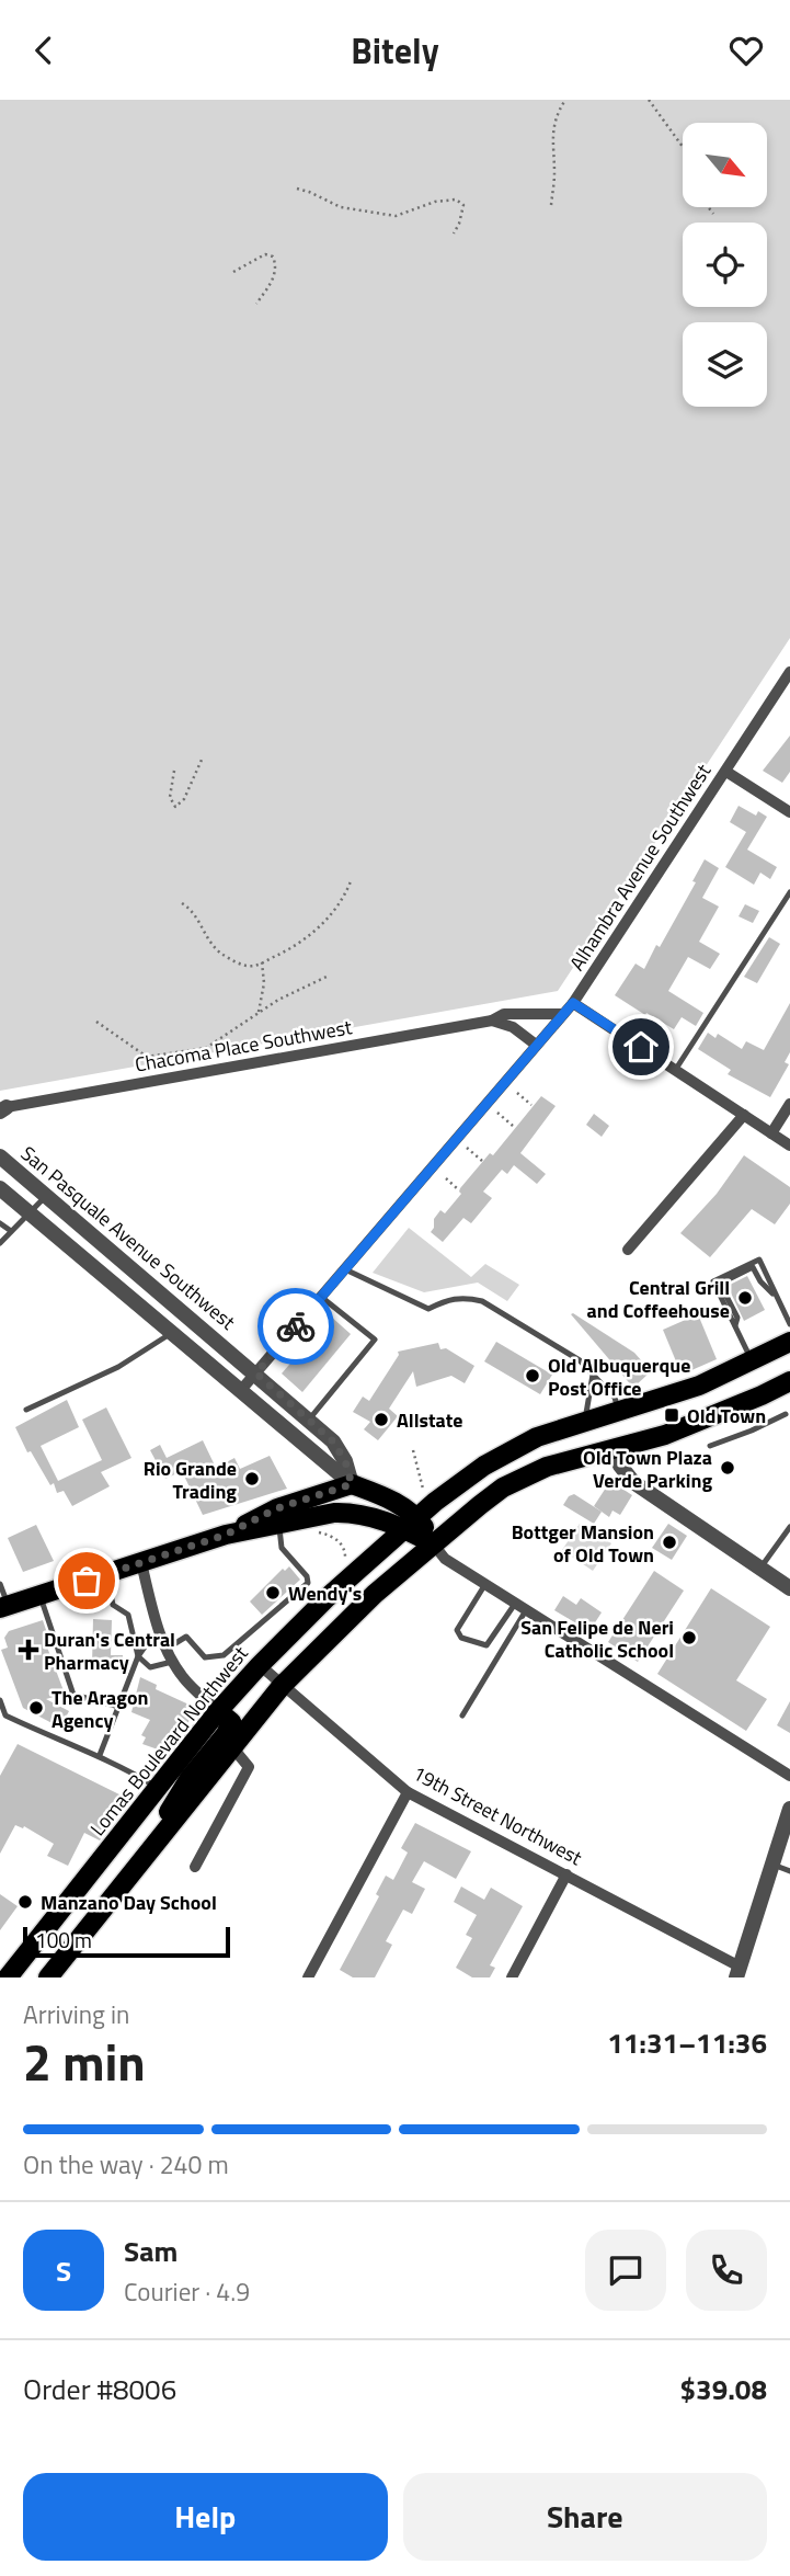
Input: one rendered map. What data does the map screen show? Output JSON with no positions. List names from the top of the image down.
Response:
{
  "streets": {
    "main road": ["Lomas Boulevard Northwest"],
    "street": [
      "Alhambra Avenue Southwest",
      "Chacoma Place Southwest",
      "San Pasquale Avenue Southwest",
      "19th Street Northwest"
    ]
  },
  "crossings": [
    ["Alhambra Avenue Southwest", "Chacoma Place Southwest"],
    ["Alhambra Avenue Southwest", "San Pasquale Avenue Southwest"],
    ["Lomas Boulevard Northwest", "19th Street Northwest"]
  ],
  "places": {
    "other": [
      "Central Grill and Coffeehouse",
      "Old Albuquerque Post Office",
      "Allstate",
      "Old Town Plaza Verde Parking",
      "Rio Grande Trading",
      "Bottger Mansion of Old Town",
      "Wendy's",
      "San Felipe de Neri Catholic School",
      "The Aragon Agency",
      "Manzano Day School"
    ],
    "transit": ["Old Town"],
    "health": ["Duran's Central Pharmacy"]
  },
  "scale_bar": "100 m",
  "north": "bottom right",
  "page": {
    "header": "Bitely",
    "scale": "100 m",
    "heading": ["2 min", "Arriving in", "11:31–11:36"],
    "panel": [
      "Sam",
      "Courier · 4.9",
      "Order #8006",
      "$39.08"
    ],
    "bar": "On the way · 240 m",
    "round": "S",
    "buttons": ["Help", "Share"]
  }
}
